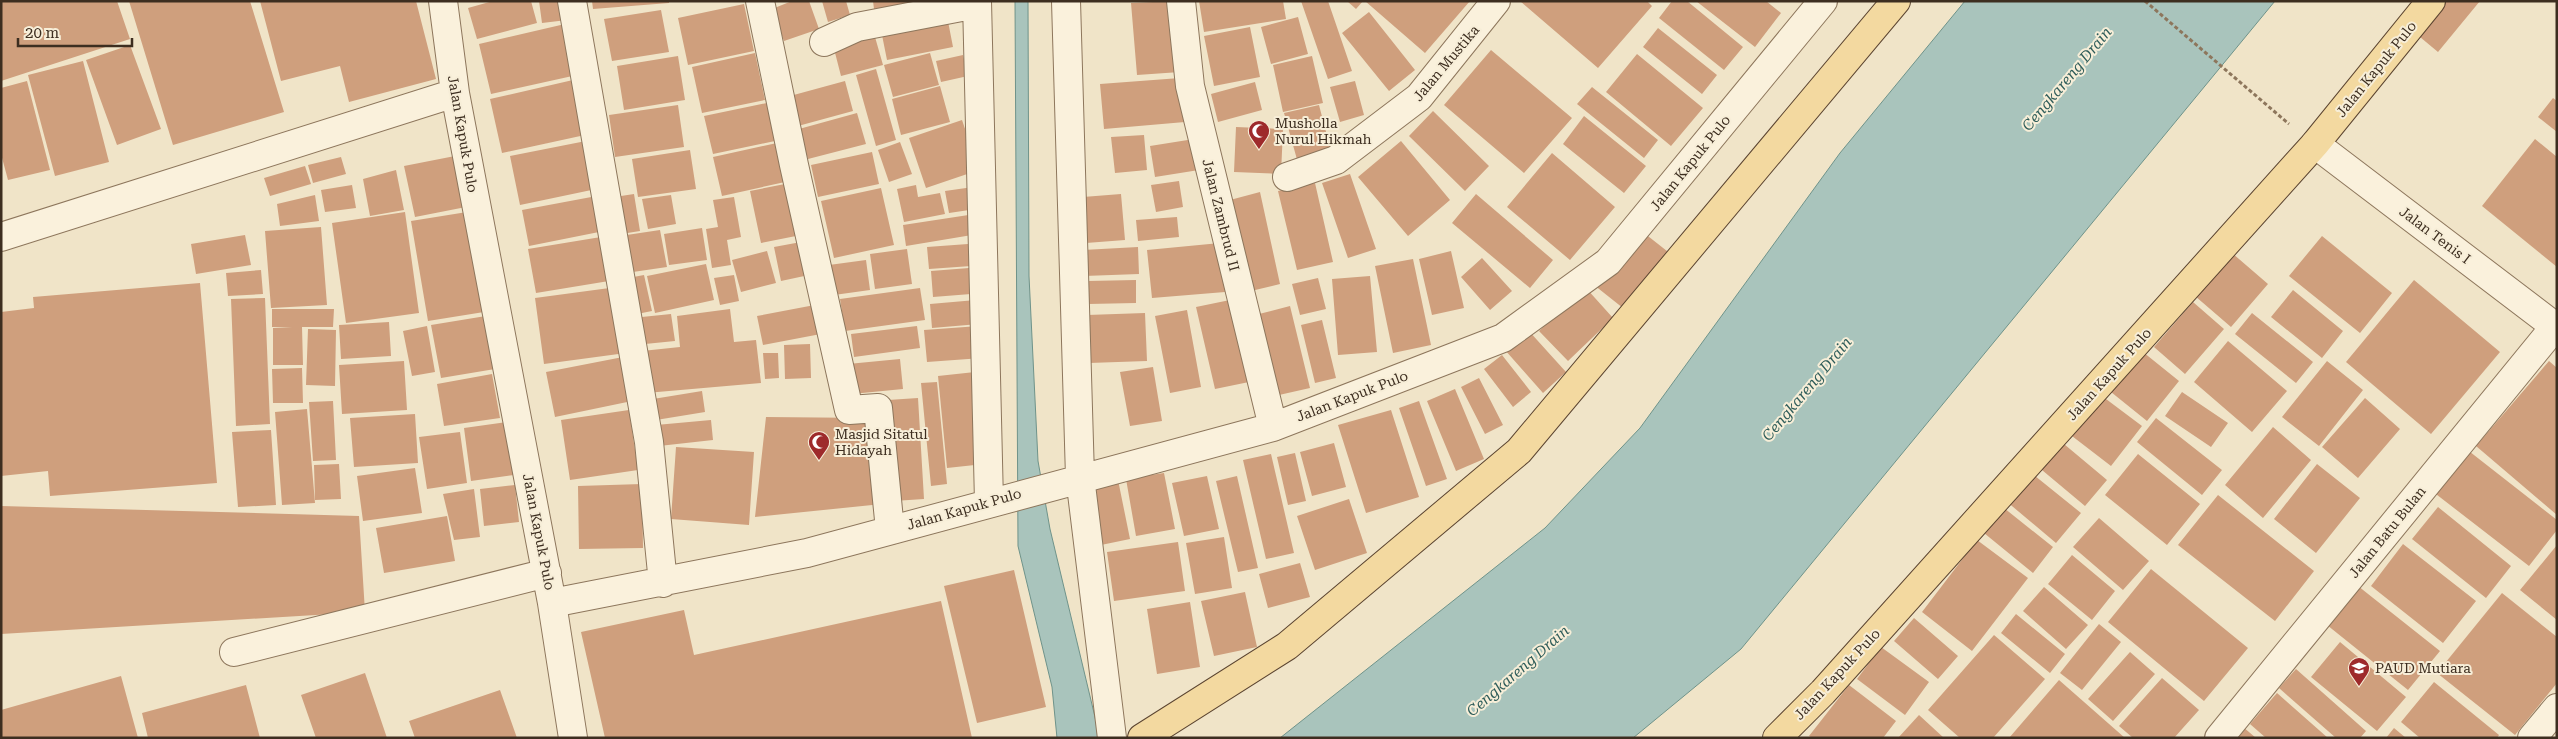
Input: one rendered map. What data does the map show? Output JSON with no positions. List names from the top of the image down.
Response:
{
  "streets": {
    "main road": ["Jalan Kapuk Pulo"],
    "street": [
      "Jalan Mustika",
      "Jalan Zambrud II",
      "Jalan Tenis I",
      "Jalan Batu Bulan"
    ]
  },
  "crossings": [
    ["Jalan Kapuk Pulo", "Jalan Zambrud II"],
    ["Jalan Kapuk Pulo", "Jalan Tenis I"],
    ["Jalan Tenis I", "Jalan Batu Bulan"]
  ],
  "water": ["Cengkareng Drain"],
  "places": {
    "mosque": ["Musholla Nurul Hikmah", "Masjid Sitatul Hidayah"],
    "school or university": ["PAUD Mutiara"]
  },
  "scale_bar": "20 m"
}
